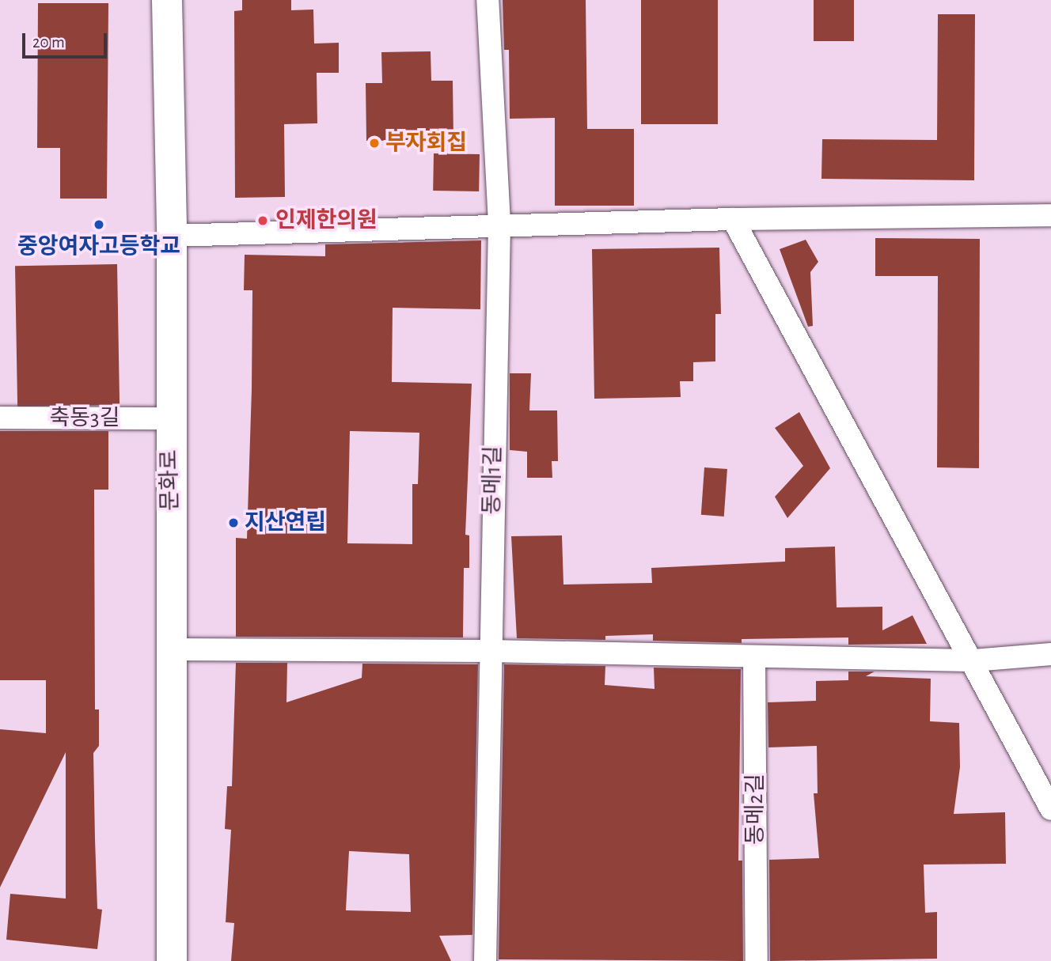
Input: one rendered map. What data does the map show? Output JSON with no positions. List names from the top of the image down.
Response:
{
  "streets": {
    "street": [
      "축동3길",
      "문화로",
      "동메1길",
      "동메2길"
    ]
  },
  "crossings": [
    ["축동3길", "문화로"]
  ],
  "places": [
    "부자회집",
    "인제한의원",
    "중앙여자고등학교",
    "지산연립"
  ],
  "scale_bar": "20 m"
}
